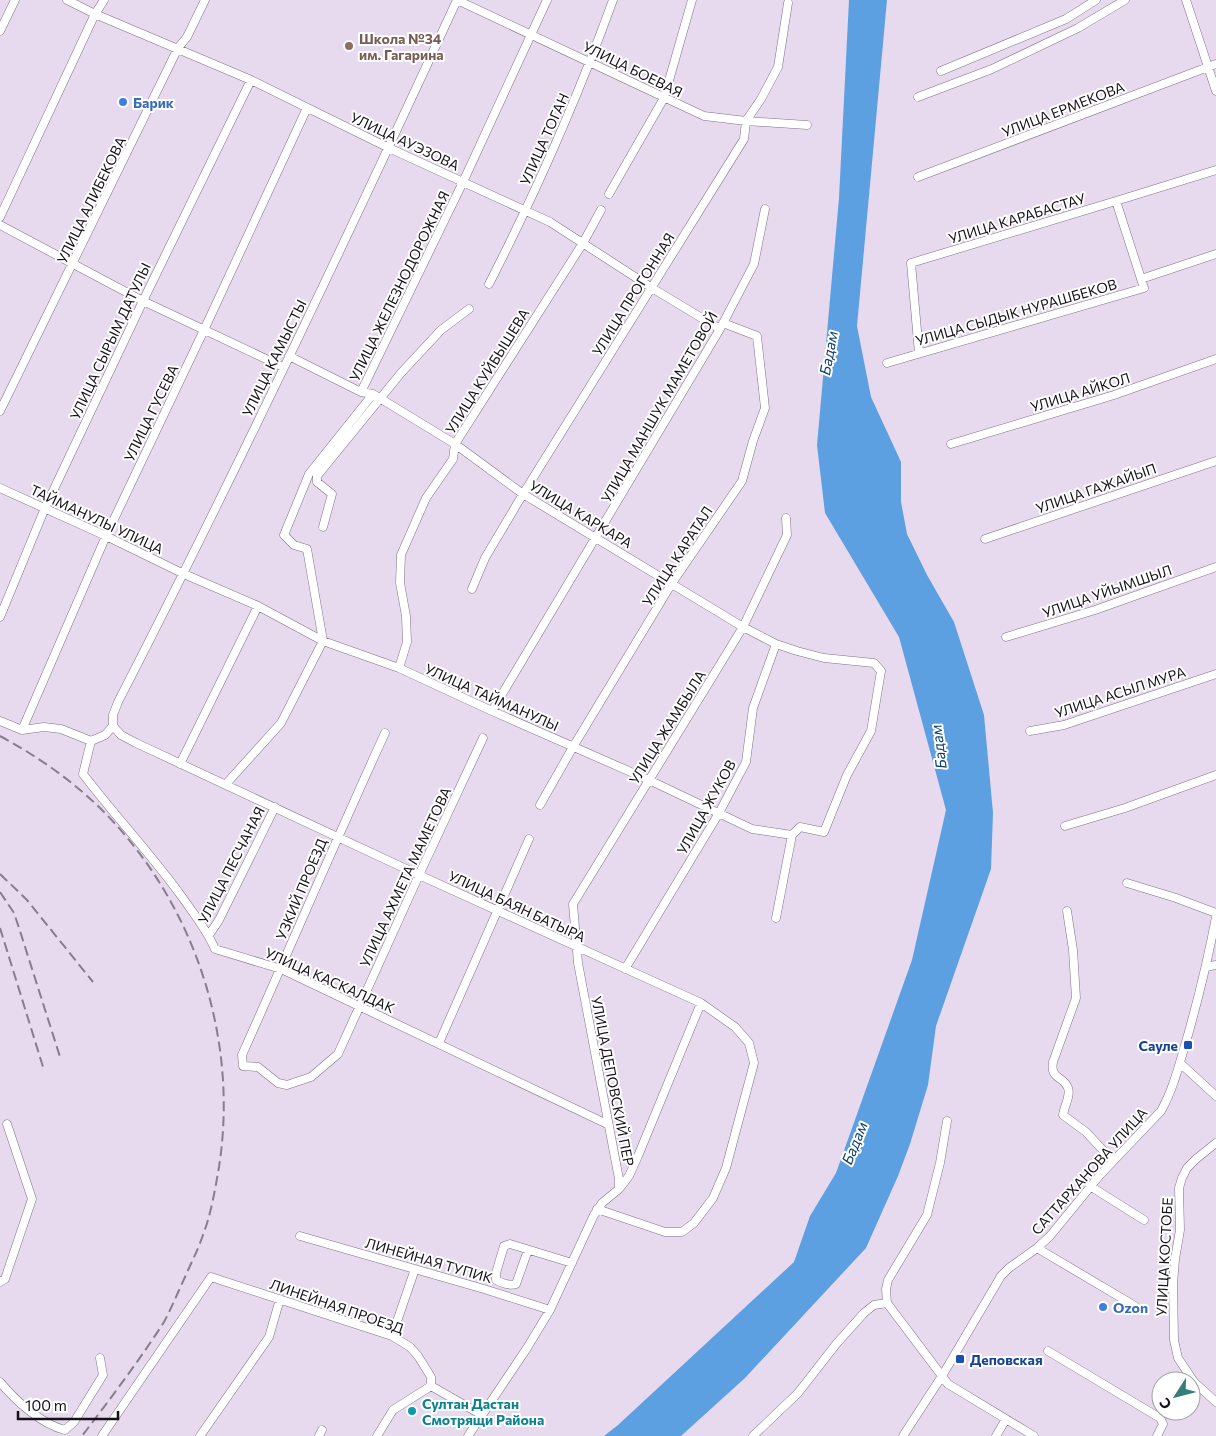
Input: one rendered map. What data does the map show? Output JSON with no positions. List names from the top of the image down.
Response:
{
  "streets": {
    "street": [
      "УЛИЦА БОЕВАЯ",
      "УЛИЦА ЕРМЕКОВА",
      "УЛИЦА ТОГАН",
      "УЛИЦА АУЭЗОВА",
      "УЛИЦА АЛИБЕКОВА",
      "УЛИЦА КАРАБАСТАУ",
      "УЛИЦА ЖЕЛЕЗНОДОРОЖНАЯ",
      "УЛИЦА ПРОГОННАЯ",
      "УЛИЦА СЫДЫК НУРАШБЕКОВ",
      "УЛИЦА СЫРЫМ ДАТУЛЫ",
      "УЛИЦА КАМЫСТЫ",
      "УЛИЦА КУЙБЫШЕВА",
      "УЛИЦА АЙКОЛ",
      "УЛИЦА МАНШУК МАМЕТОВОЙ",
      "УЛИЦА ГУСЕВА",
      "УЛИЦА ГАЖАЙЫП",
      "УЛИЦА КАРКАРА",
      "ТАЙМАНУЛЫ УЛИЦА",
      "УЛИЦА КАРАТАЛ",
      "УЛИЦА УЙЫМШЫЛ",
      "УЛИЦА АСЫЛ МУРА",
      "УЛИЦА ТАЙМАНУЛЫ",
      "УЛИЦА ЖАМБЫЛА",
      "УЛИЦА ЖУКОВ",
      "УЛИЦА ПЕСЧАНАЯ",
      "УЛИЦА АХМЕТА МАМЕТОВА",
      "УЗКИЙ ПРОЕЗД",
      "УЛИЦА БАЯН БАТЫРА",
      "УЛИЦА КАСКАЛДАК",
      "УЛИЦА ДЕПОВСКИЙ ПЕР",
      "САТТАРХАНОВА УЛИЦА",
      "УЛИЦА КОСТОБЕ",
      "ЛИНЕЙНАЯ ТУПИК",
      "ЛИНЕЙНАЯ ПРОЕЗД"
    ]
  },
  "crossings": [
    ["УЛИЦА БОЕВАЯ", "УЛИЦА ТОГАН"],
    ["УЛИЦА БОЕВАЯ", "УЛИЦА ЖЕЛЕЗНОДОРОЖНАЯ"],
    ["УЛИЦА БОЕВАЯ", "УЛИЦА ПРОГОННАЯ"],
    ["УЛИЦА БОЕВАЯ", "УЛИЦА КАМЫСТЫ"],
    ["УЛИЦА ТОГАН", "УЛИЦА АУЭЗОВА"],
    ["УЛИЦА АУЭЗОВА", "УЛИЦА АЛИБЕКОВА"],
    ["УЛИЦА АУЭЗОВА", "УЛИЦА ЖЕЛЕЗНОДОРОЖНАЯ"],
    ["УЛИЦА АУЭЗОВА", "УЛИЦА ПРОГОННАЯ"],
    ["УЛИЦА АУЭЗОВА", "УЛИЦА СЫРЫМ ДАТУЛЫ"],
    ["УЛИЦА АУЭЗОВА", "УЛИЦА КАМЫСТЫ"],
    ["УЛИЦА АУЭЗОВА", "УЛИЦА КУЙБЫШЕВА"],
    ["УЛИЦА АУЭЗОВА", "УЛИЦА МАНШУК МАМЕТОВОЙ"],
    ["УЛИЦА АУЭЗОВА", "УЛИЦА ГУСЕВА"],
    ["УЛИЦА АУЭЗОВА", "УЛИЦА КАРАТАЛ"],
    ["УЛИЦА КАРАБАСТАУ", "УЛИЦА СЫДЫК НУРАШБЕКОВ"],
    ["УЛИЦА ЖЕЛЕЗНОДОРОЖНАЯ", "УЛИЦА КАРКАРА"],
    ["УЛИЦА ЖЕЛЕЗНОДОРОЖНАЯ", "УЛИЦА ТАЙМАНУЛЫ"],
    ["УЛИЦА ПРОГОННАЯ", "УЛИЦА КАРКАРА"],
    ["УЛИЦА СЫРЫМ ДАТУЛЫ", "ТАЙМАНУЛЫ УЛИЦА"],
    ["УЛИЦА КАМЫСТЫ", "УЛИЦА КАРКАРА"],
    ["УЛИЦА КАМЫСТЫ", "ТАЙМАНУЛЫ УЛИЦА"],
    ["УЛИЦА КАМЫСТЫ", "УЛИЦА ТАЙМАНУЛЫ"],
    ["УЛИЦА КАМЫСТЫ", "УЛИЦА БАЯН БАТЫРА"],
    ["УЛИЦА КУЙБЫШЕВА", "УЛИЦА КАРКАРА"],
    ["УЛИЦА КУЙБЫШЕВА", "УЛИЦА ТАЙМАНУЛЫ"],
    ["УЛИЦА МАНШУК МАМЕТОВОЙ", "УЛИЦА КАРКАРА"],
    ["УЛИЦА МАНШУК МАМЕТОВОЙ", "УЛИЦА КАРАТАЛ"],
    ["УЛИЦА МАНШУК МАМЕТОВОЙ", "УЛИЦА ТАЙМАНУЛЫ"],
    ["УЛИЦА ГУСЕВА", "ТАЙМАНУЛЫ УЛИЦА"],
    ["УЛИЦА КАРКАРА", "УЛИЦА КАРАТАЛ"],
    ["УЛИЦА КАРКАРА", "УЛИЦА ТАЙМАНУЛЫ"],
    ["УЛИЦА КАРКАРА", "УЛИЦА ЖАМБЫЛА"],
    ["УЛИЦА КАРКАРА", "УЛИЦА ЖУКОВ"],
    ["ТАЙМАНУЛЫ УЛИЦА", "УЛИЦА ТАЙМАНУЛЫ"],
    ["УЛИЦА КАРАТАЛ", "УЛИЦА ТАЙМАНУЛЫ"],
    ["УЛИЦА ТАЙМАНУЛЫ", "УЛИЦА ЖАМБЫЛА"],
    ["УЛИЦА ТАЙМАНУЛЫ", "УЛИЦА ЖУКОВ"],
    ["УЛИЦА ЖАМБЫЛА", "УЛИЦА БАЯН БАТЫРА"],
    ["УЛИЦА ЖАМБЫЛА", "УЛИЦА ДЕПОВСКИЙ ПЕР"],
    ["УЛИЦА ЖУКОВ", "УЛИЦА БАЯН БАТЫРА"],
    ["УЛИЦА ПЕСЧАНАЯ", "УЛИЦА БАЯН БАТЫРА"],
    ["УЛИЦА ПЕСЧАНАЯ", "УЛИЦА КАСКАЛДАК"],
    ["УЛИЦА АХМЕТА МАМЕТОВА", "УЗКИЙ ПРОЕЗД"],
    ["УЛИЦА АХМЕТА МАМЕТОВА", "УЛИЦА БАЯН БАТЫРА"],
    ["УЛИЦА АХМЕТА МАМЕТОВА", "УЛИЦА КАСКАЛДАК"],
    ["УЗКИЙ ПРОЕЗД", "УЛИЦА БАЯН БАТЫРА"],
    ["УЗКИЙ ПРОЕЗД", "УЛИЦА КАСКАЛДАК"],
    ["УЛИЦА БАЯН БАТЫРА", "УЛИЦА ДЕПОВСКИЙ ПЕР"],
    ["УЛИЦА КАСКАЛДАК", "УЛИЦА ДЕПОВСКИЙ ПЕР"]
  ],
  "water": ["Бадам"],
  "places": {
    "other": [
      "Школа №34 им. Гагарина",
      "Барик",
      "Ozon",
      "Султан Дастан Смотрящи Района"
    ],
    "transit": ["Сауле", "Деповская"]
  },
  "scale_bar": "100 m",
  "north": "bottom left"
}
